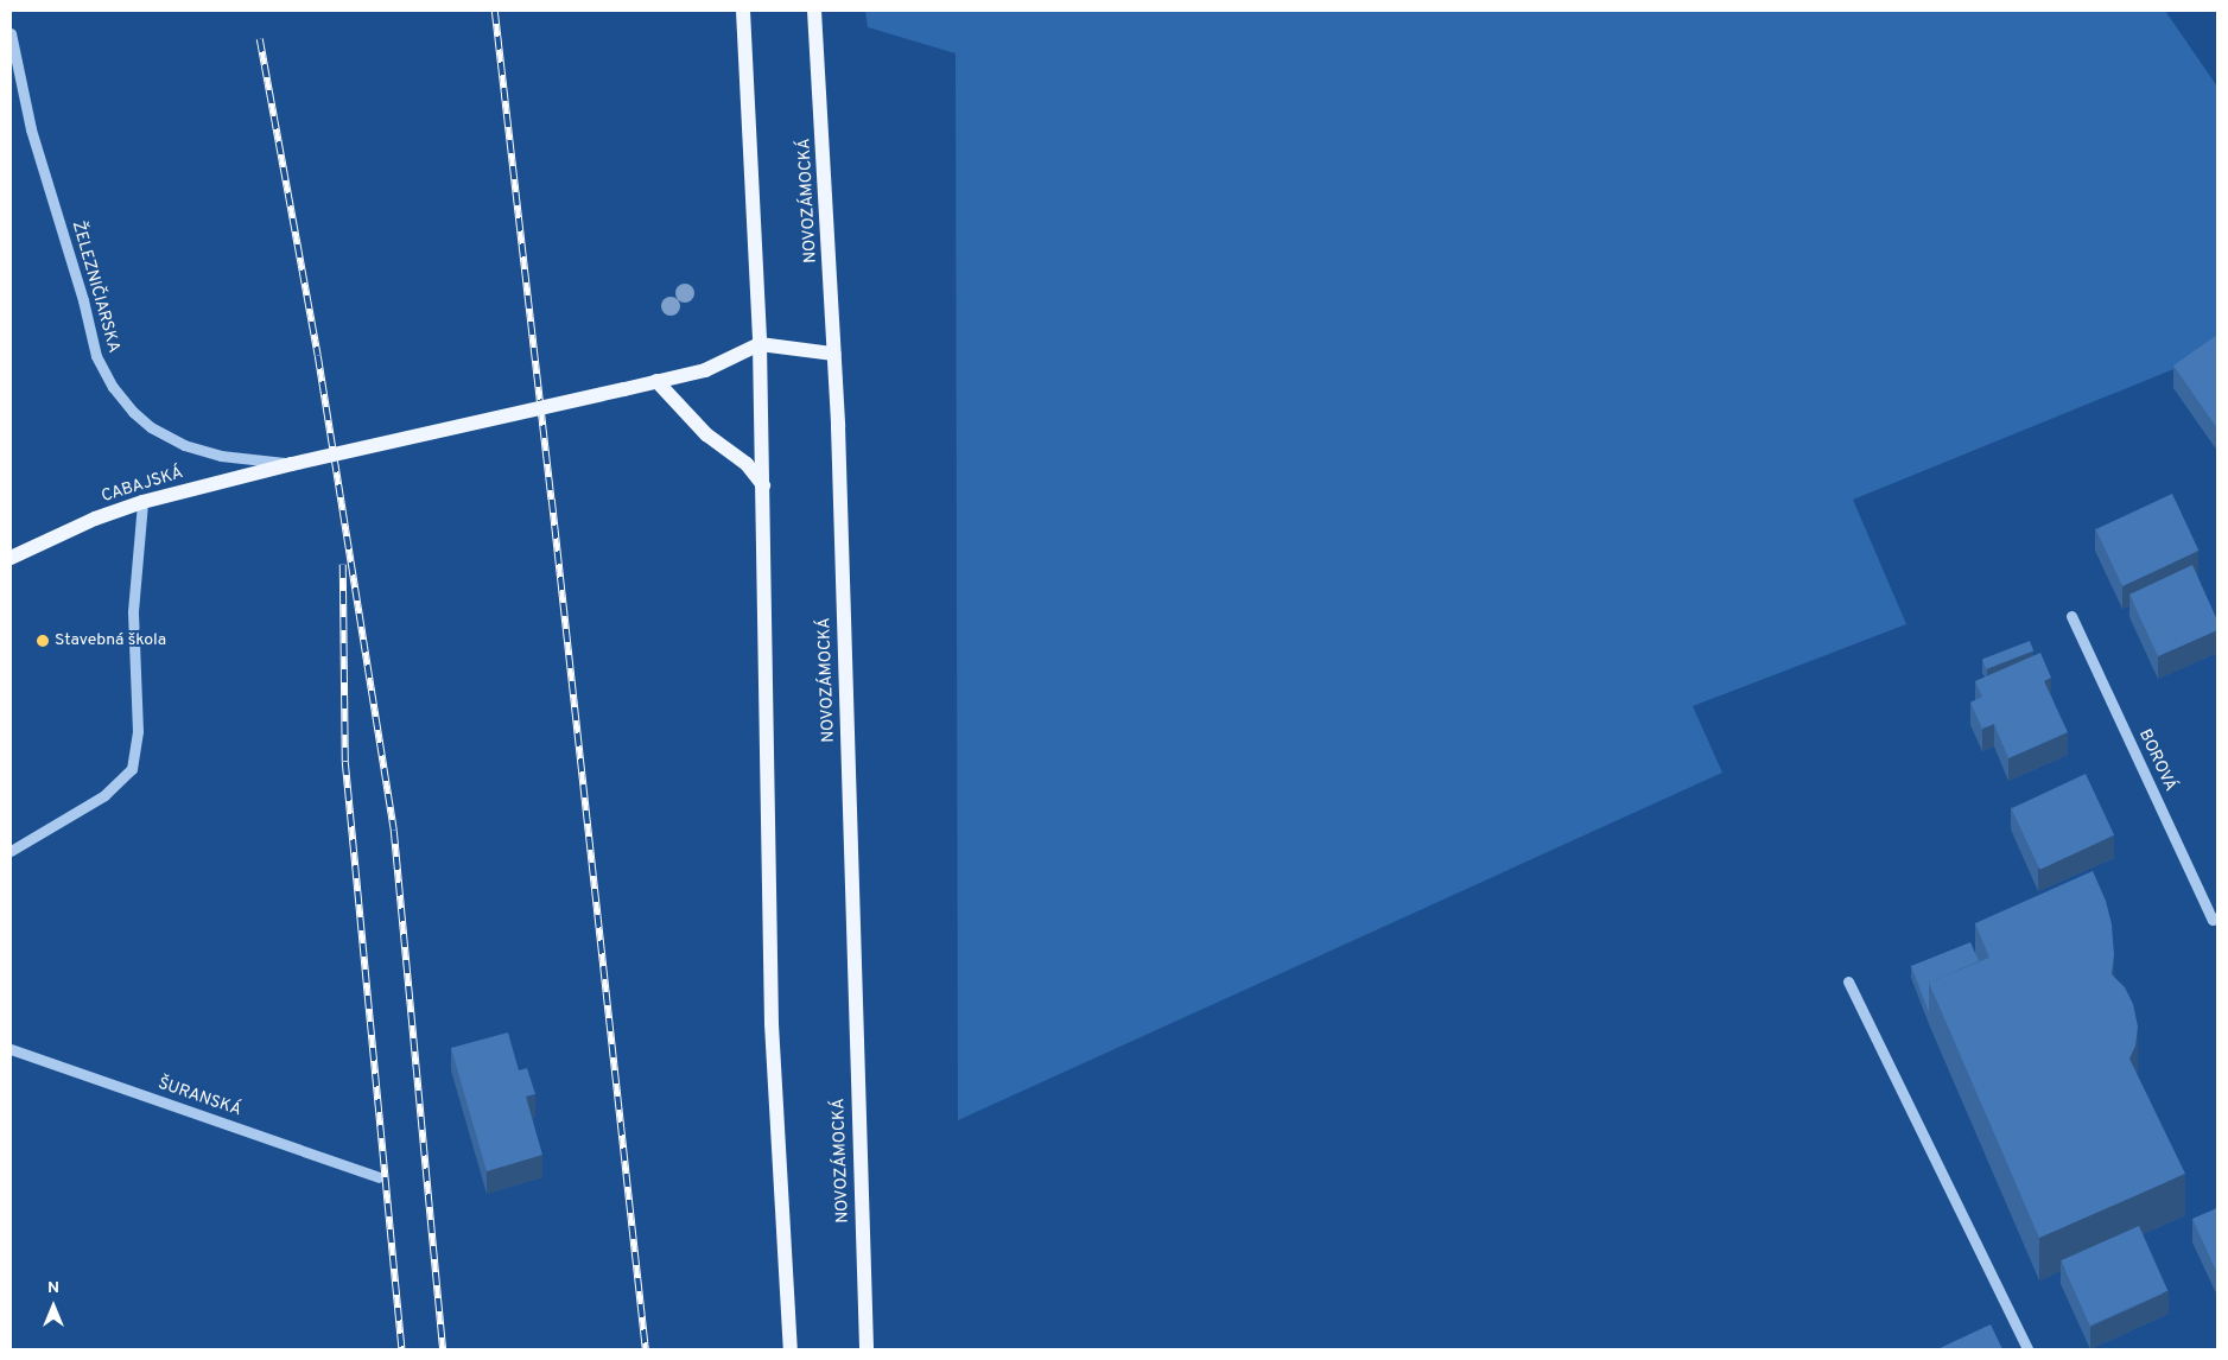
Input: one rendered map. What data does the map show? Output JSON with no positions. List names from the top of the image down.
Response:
{
  "streets": {
    "main road": ["NOVOZÁMOCKÁ", "CABAJSKÁ"],
    "street": ["ŽELEZNIČIARSKA", "BOROVÁ", "ŠURANSKÁ"]
  },
  "crossings": [
    ["ŽELEZNIČIARSKA", "CABAJSKÁ"]
  ],
  "places": ["Stavebná škola"],
  "north": "top"
}
